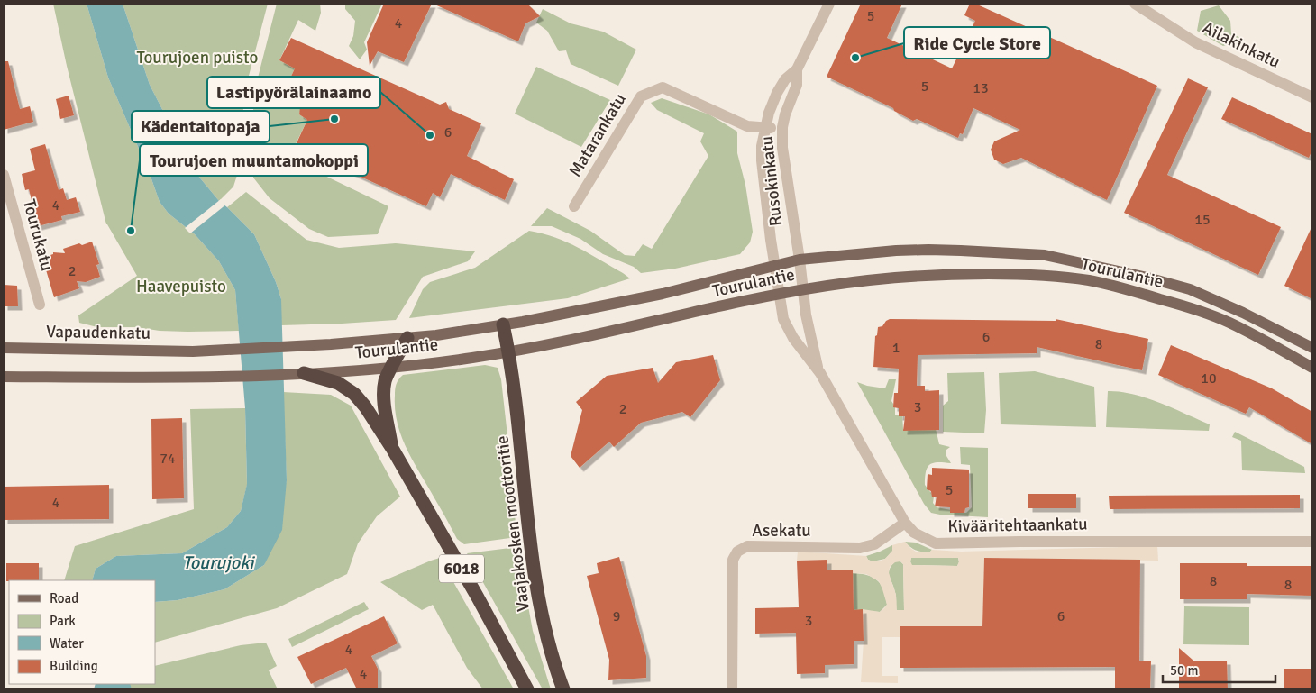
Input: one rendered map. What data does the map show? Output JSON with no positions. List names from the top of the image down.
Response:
{
  "streets": {
    "highway": ["Vaajakosken moottoritie", "6018"],
    "main road": ["Tourulantie", "Vapaudenkatu"],
    "street": [
      "Ailakinkatu",
      "Matarankatu",
      "Rusokinkatu",
      "Tourukatu",
      "Kivääritehtaankatu",
      "Asekatu"
    ]
  },
  "crossings": [
    ["Matarankatu", "Rusokinkatu"],
    ["Rusokinkatu", "Tourulantie"],
    ["Rusokinkatu", "Kivääritehtaankatu"],
    ["Tourulantie", "Vapaudenkatu"],
    ["Tourulantie", "Vaajakosken moottoritie"],
    ["Tourulantie", "Kivääritehtaankatu"],
    ["Tourulantie", "6018"],
    ["Vaajakosken moottoritie", "6018"],
    ["Kivääritehtaankatu", "Asekatu"]
  ],
  "water": ["Tourujoki"],
  "parks": ["Tourujoen puisto", "Haavepuisto"],
  "places": [
    "Ride Cycle Store",
    "Kädentaitopaja",
    "Lastipyörälainaamo",
    "Tourujoen muuntamokoppi"
  ],
  "house_numbers": [
    "5",
    "4",
    "5",
    "13",
    "6",
    "4",
    "15",
    "2",
    "6",
    "8",
    "1",
    "10",
    "3",
    "2",
    "74",
    "5",
    "4",
    "8",
    "8",
    "9",
    "6",
    "3",
    "4",
    "4"
  ],
  "legend": [
    "Road",
    "Park",
    "Water",
    "Building"
  ],
  "scale_bar": "50 m"
}
